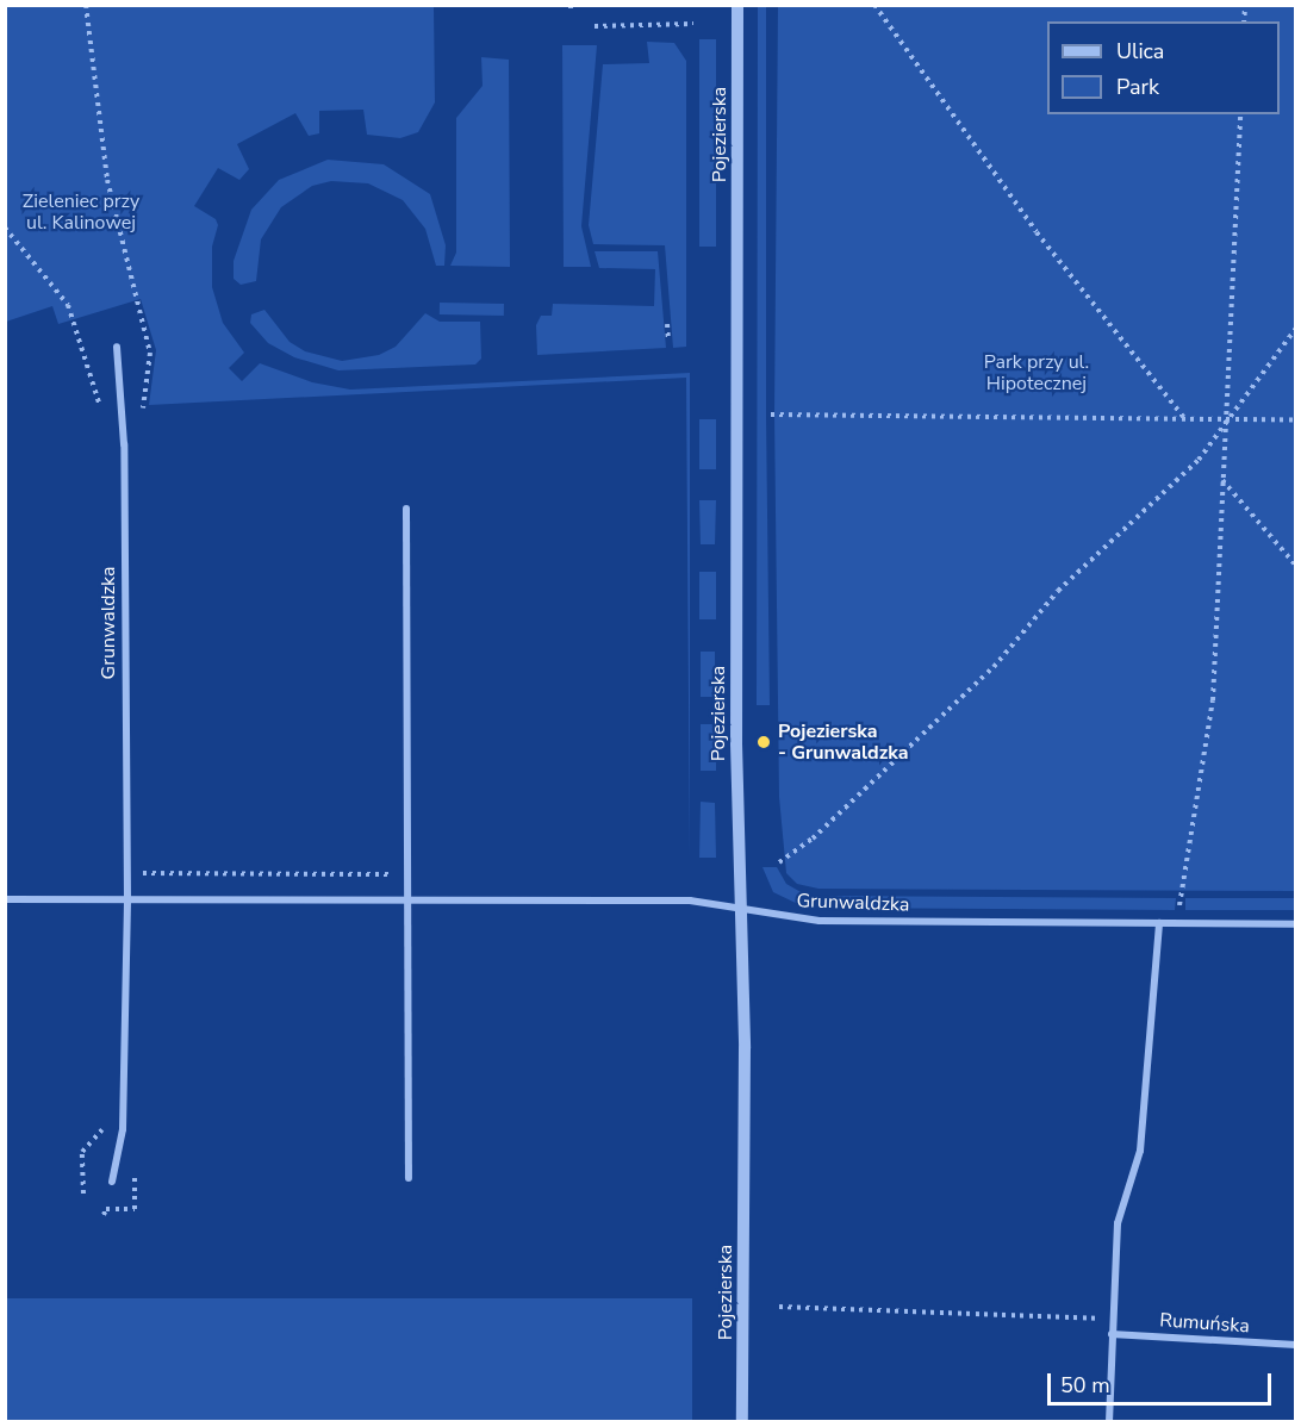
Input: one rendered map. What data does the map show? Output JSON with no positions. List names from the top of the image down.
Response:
{
  "streets": {
    "street": ["Pojezierska", "Grunwaldzka", "Rumuńska"]
  },
  "crossings": [
    ["Pojezierska", "Grunwaldzka"]
  ],
  "parks": ["Zieleniec przy ul. Kalinowej", "Park przy ul. Hipotecznej"],
  "places": ["Pojezierska - Grunwaldzka"],
  "legend": ["Ulica", "Park"],
  "scale_bar": "50 m"
}
